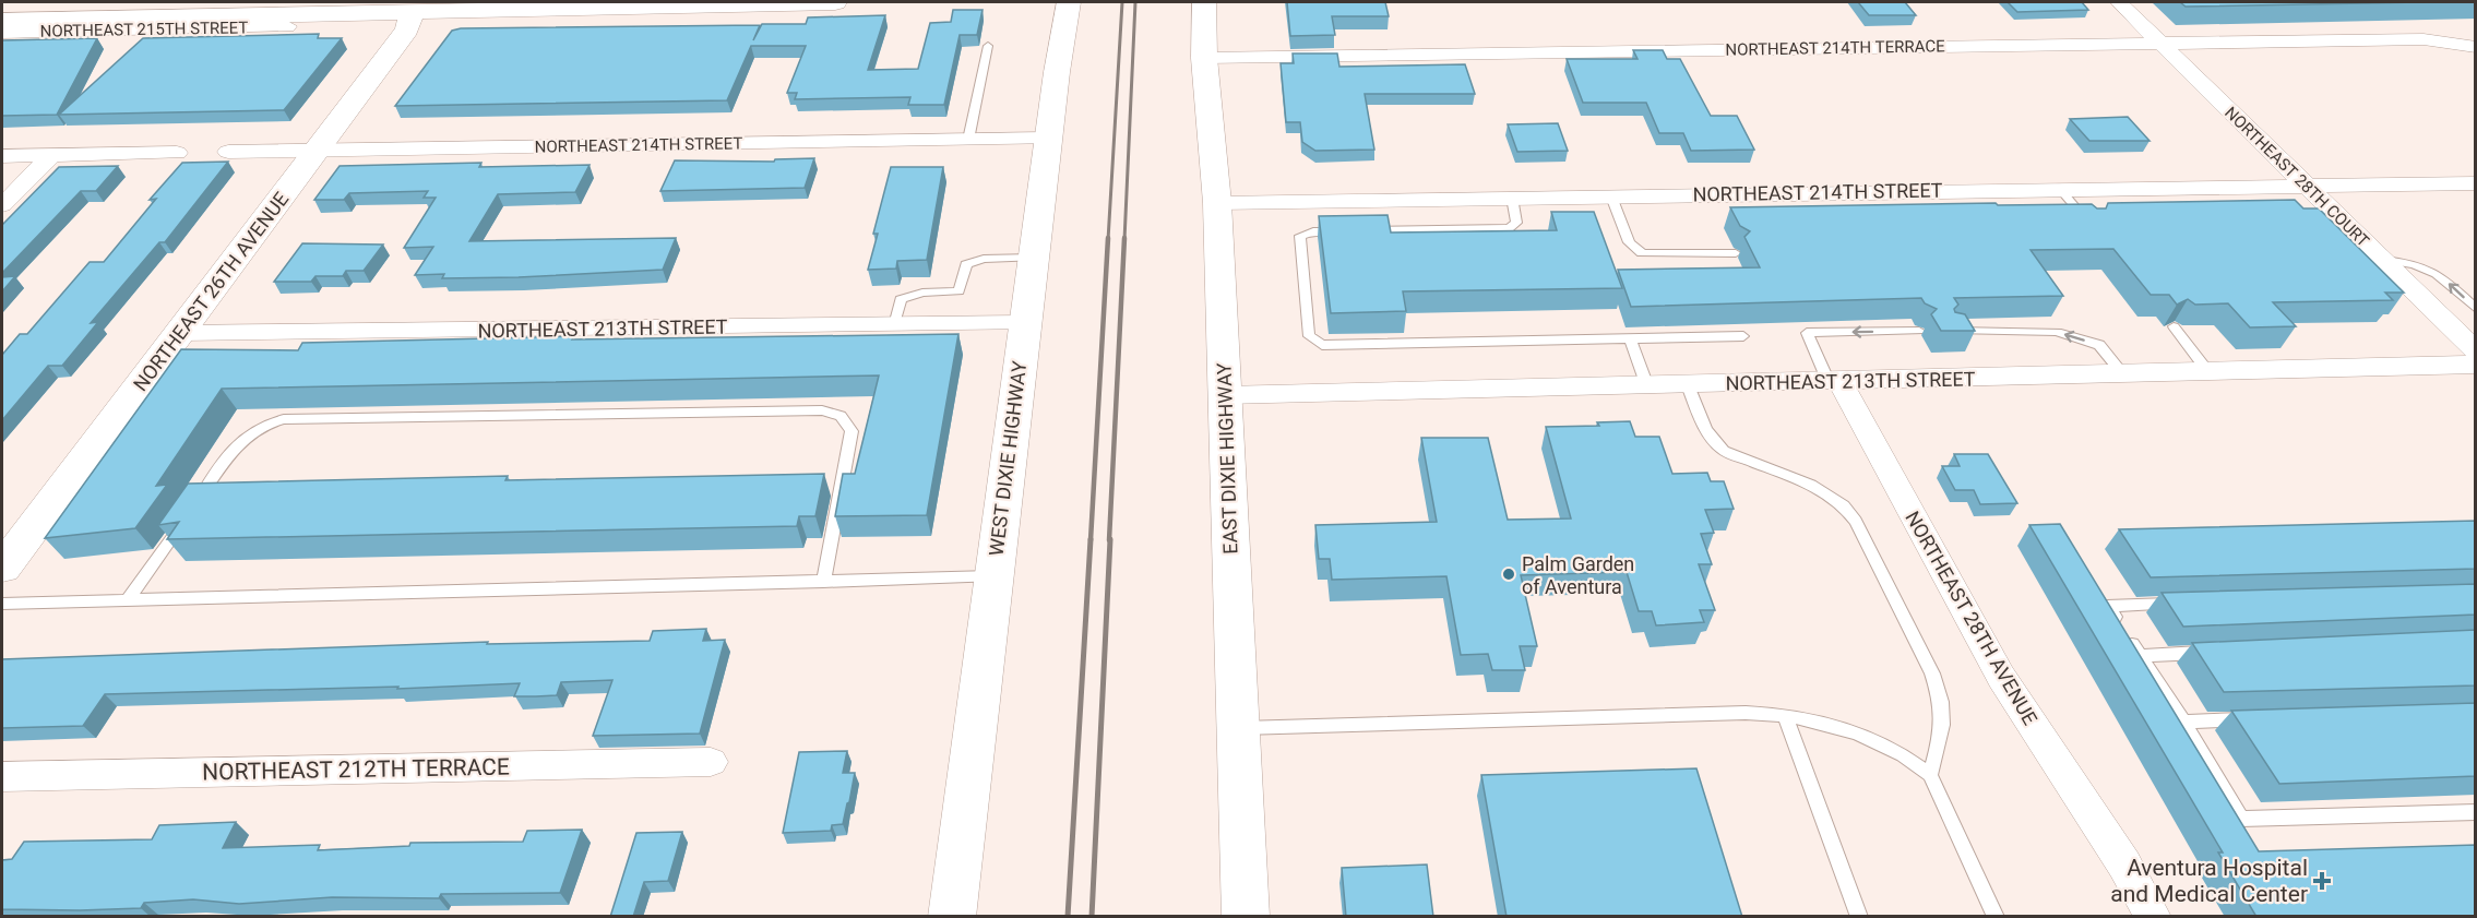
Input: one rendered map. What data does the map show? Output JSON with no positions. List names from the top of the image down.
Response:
{
  "streets": {
    "street": [
      "NORTHEAST 215TH STREET",
      "NORTHEAST 214TH TERRACE",
      "NORTHEAST 214TH STREET",
      "NORTHEAST 28TH COURT",
      "NORTHEAST 26TH AVENUE",
      "NORTHEAST 213TH STREET",
      "WEST DIXIE HIGHWAY",
      "EAST DIXIE HIGHWAY",
      "NORTHEAST 28TH AVENUE",
      "NORTHEAST 212TH TERRACE"
    ]
  },
  "crossings": [
    ["NORTHEAST 214TH TERRACE", "NORTHEAST 28TH COURT"],
    ["NORTHEAST 214TH TERRACE", "EAST DIXIE HIGHWAY"],
    ["NORTHEAST 214TH STREET", "NORTHEAST 28TH COURT"],
    ["NORTHEAST 214TH STREET", "NORTHEAST 26TH AVENUE"],
    ["NORTHEAST 214TH STREET", "WEST DIXIE HIGHWAY"],
    ["NORTHEAST 214TH STREET", "EAST DIXIE HIGHWAY"],
    ["NORTHEAST 26TH AVENUE", "NORTHEAST 213TH STREET"],
    ["NORTHEAST 213TH STREET", "WEST DIXIE HIGHWAY"],
    ["NORTHEAST 213TH STREET", "EAST DIXIE HIGHWAY"],
    ["NORTHEAST 213TH STREET", "NORTHEAST 28TH AVENUE"]
  ],
  "places": {
    "other": ["Palm Garden of Aventura"],
    "health": ["Aventura Hospital and Medical Center"]
  }
}
